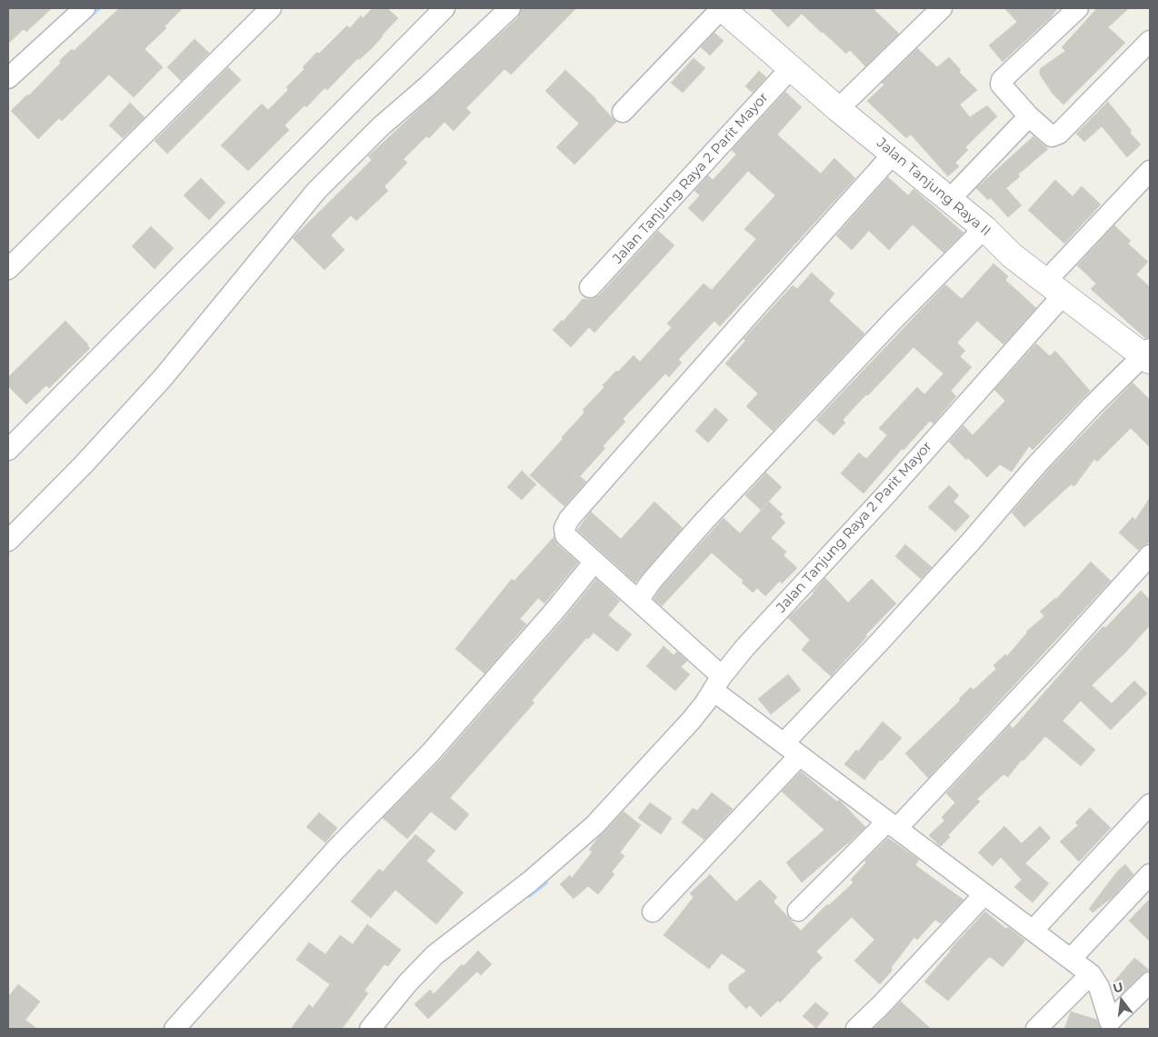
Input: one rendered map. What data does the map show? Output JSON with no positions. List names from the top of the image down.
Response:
{
  "streets": {
    "street": ["Jalan Tanjung Raya 2 Parit Mayor", "Jalan Tanjung Raya II"]
  },
  "crossings": [
    ["Jalan Tanjung Raya 2 Parit Mayor", "Jalan Tanjung Raya II"]
  ],
  "north": "top"
}
